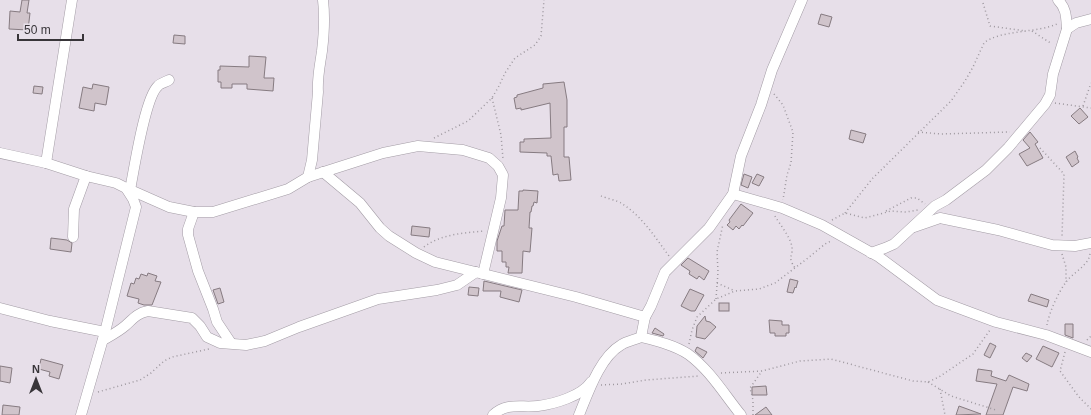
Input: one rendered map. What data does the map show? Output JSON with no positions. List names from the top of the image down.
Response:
{
  "scale_bar": "50 m",
  "north": "top"
}
